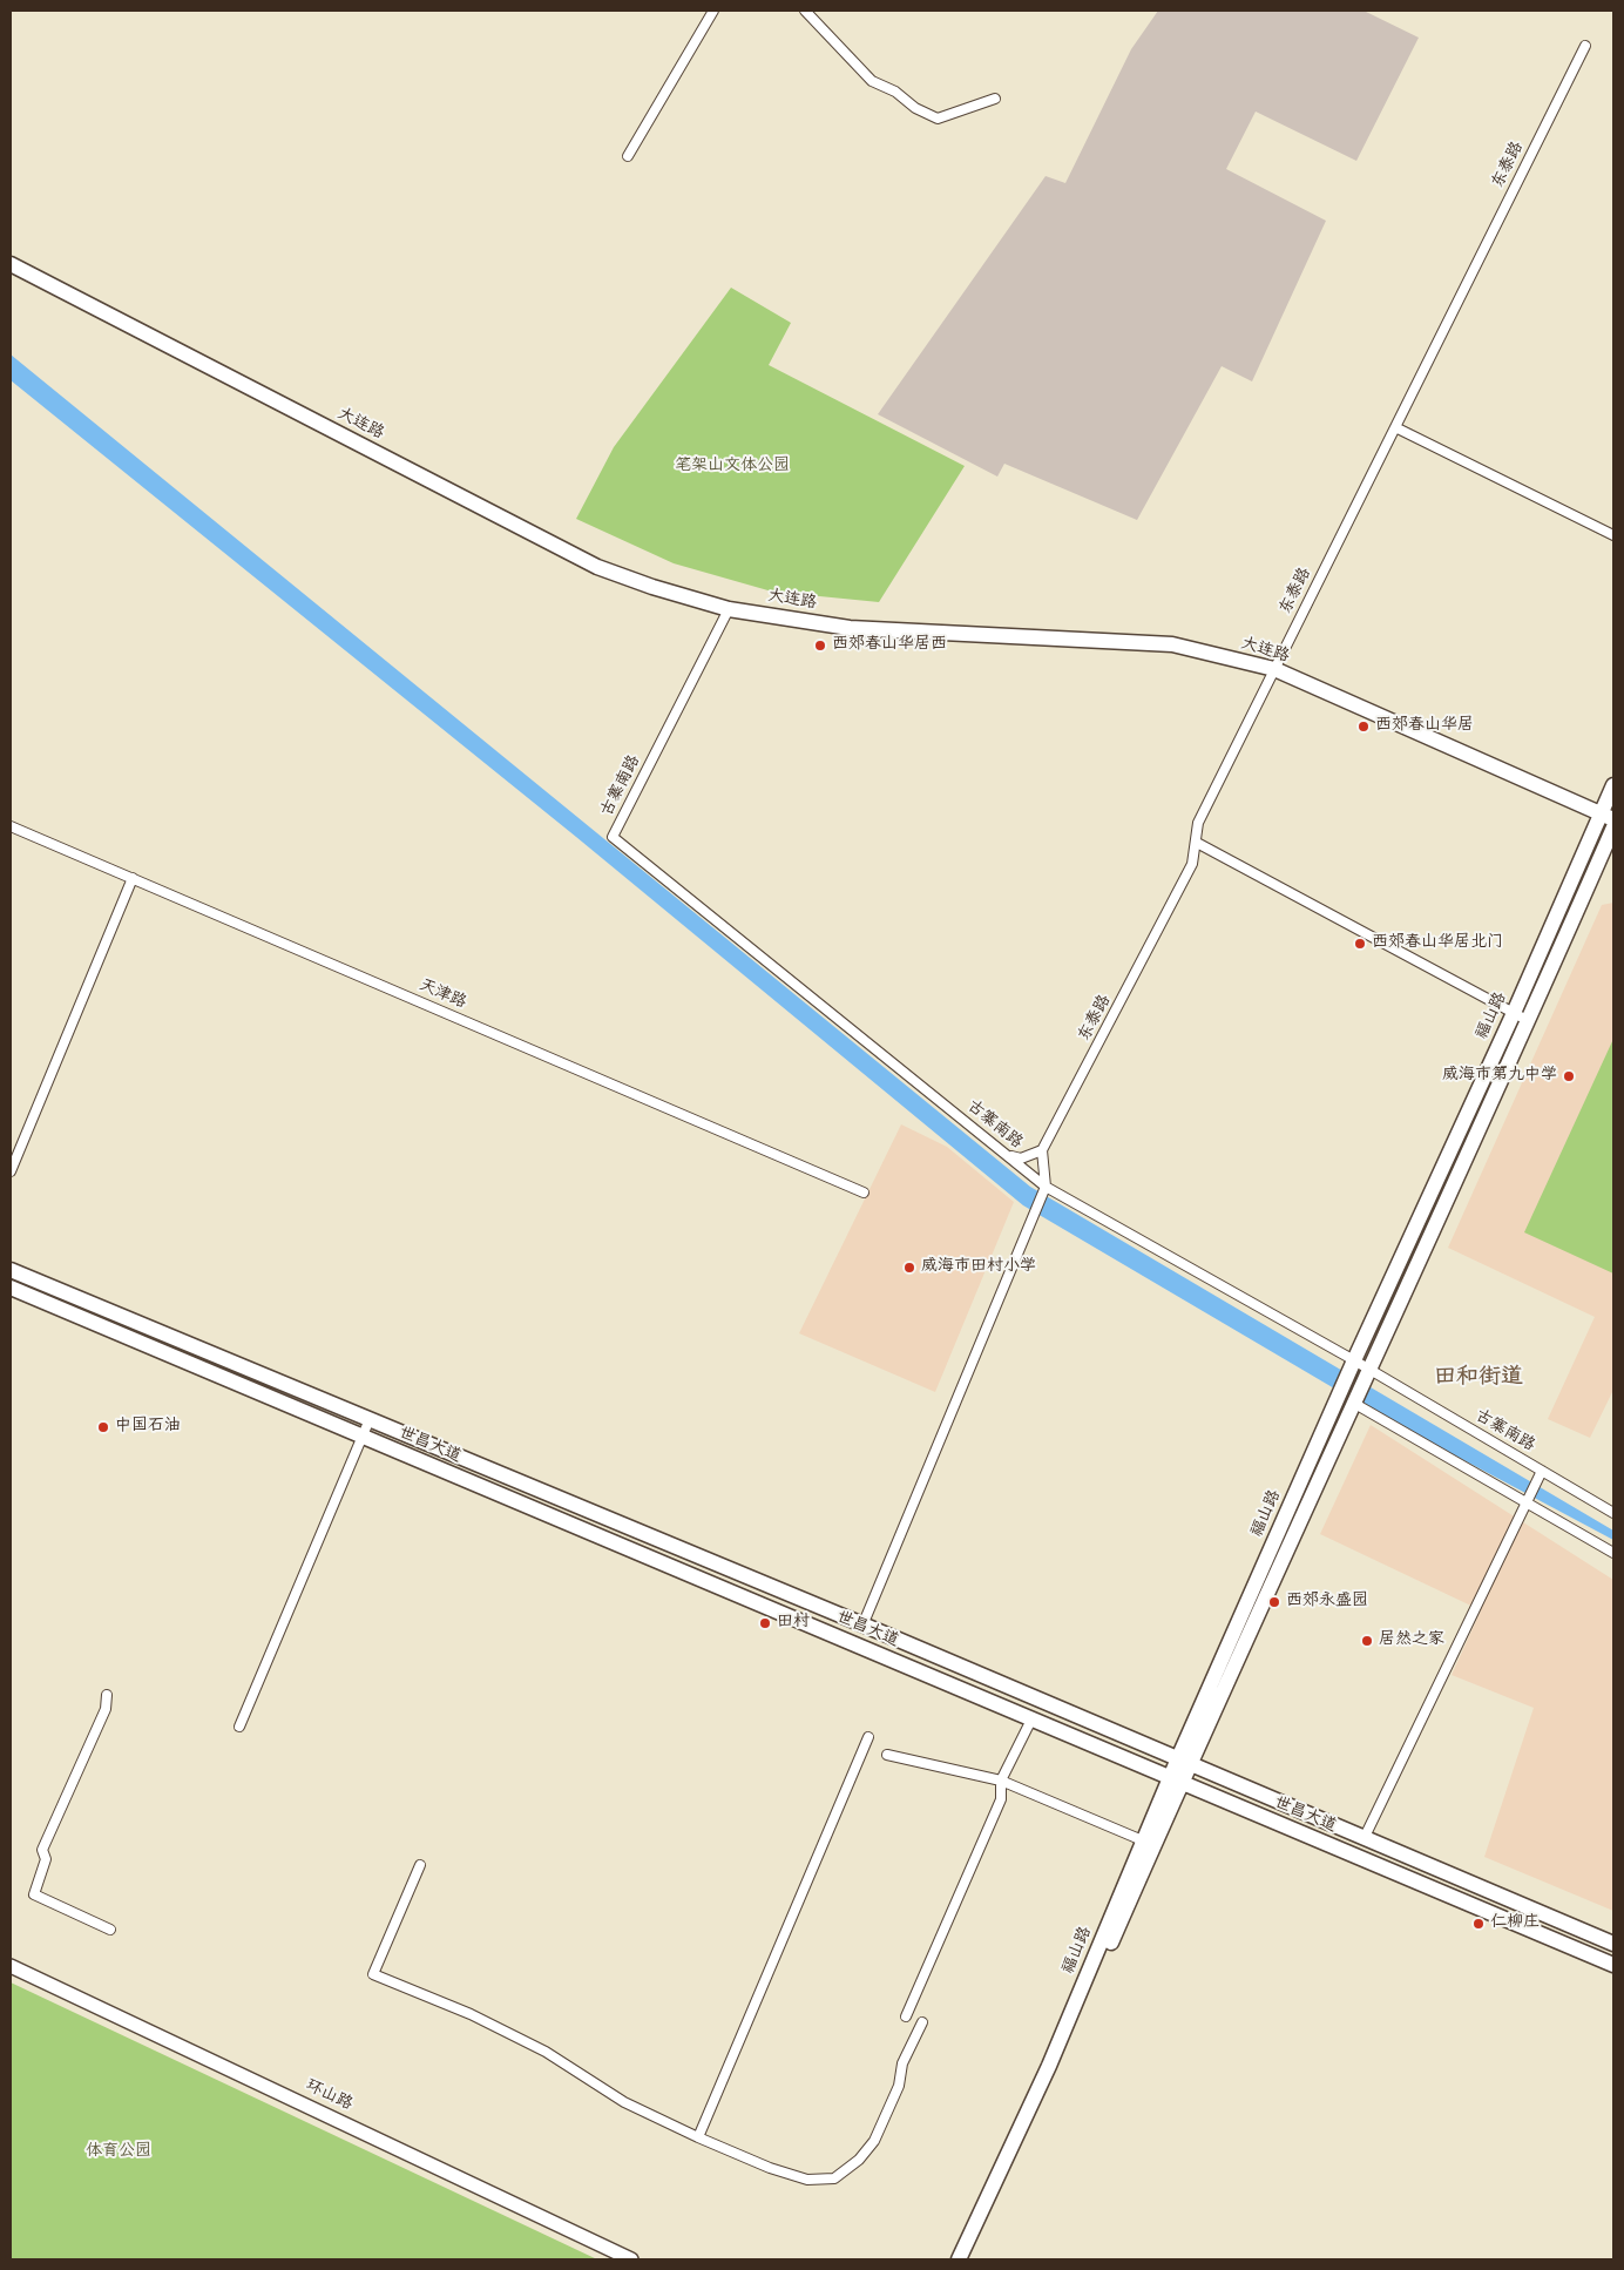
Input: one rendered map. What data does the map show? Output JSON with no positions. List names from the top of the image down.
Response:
{
  "streets": {
    "main road": [
      "大连路",
      "福山路",
      "世昌大道",
      "环山路"
    ],
    "street": ["东泰路", "古寨南路", "天津路"]
  },
  "crossings": [
    ["东泰路", "大连路"],
    ["大连路", "古寨南路"],
    ["大连路", "福山路"],
    ["古寨南路", "福山路"],
    ["福山路", "世昌大道"]
  ],
  "districts": ["田和街道"],
  "parks": ["笔架山文体公园", "体育公园"],
  "places": [
    "西郊春山华居西",
    "西郊春山华居",
    "西郊春山华居北门",
    "威海市第九中学",
    "威海市田村小学",
    "中国石油",
    "西郊永盛园",
    "田村",
    "居然之家",
    "仁柳庄"
  ]
}
